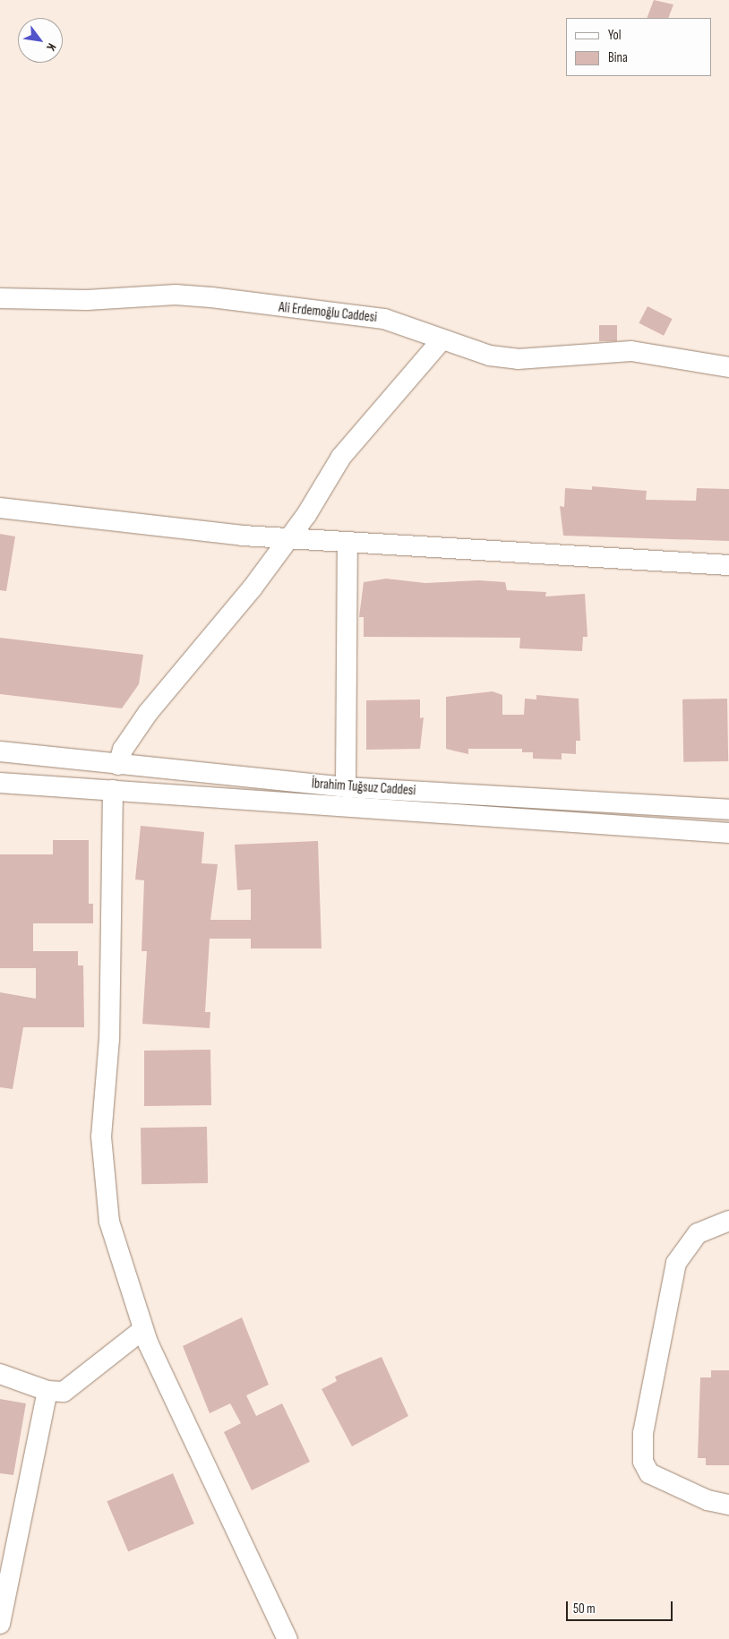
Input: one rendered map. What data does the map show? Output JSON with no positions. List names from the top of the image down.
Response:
{
  "streets": {
    "street": ["Ali Erdemoğlu Caddesi", "İbrahim Tuğsuz Caddesi"]
  },
  "legend": ["Yol", "Bina"],
  "scale_bar": "50 m",
  "north": "bottom right"
}
